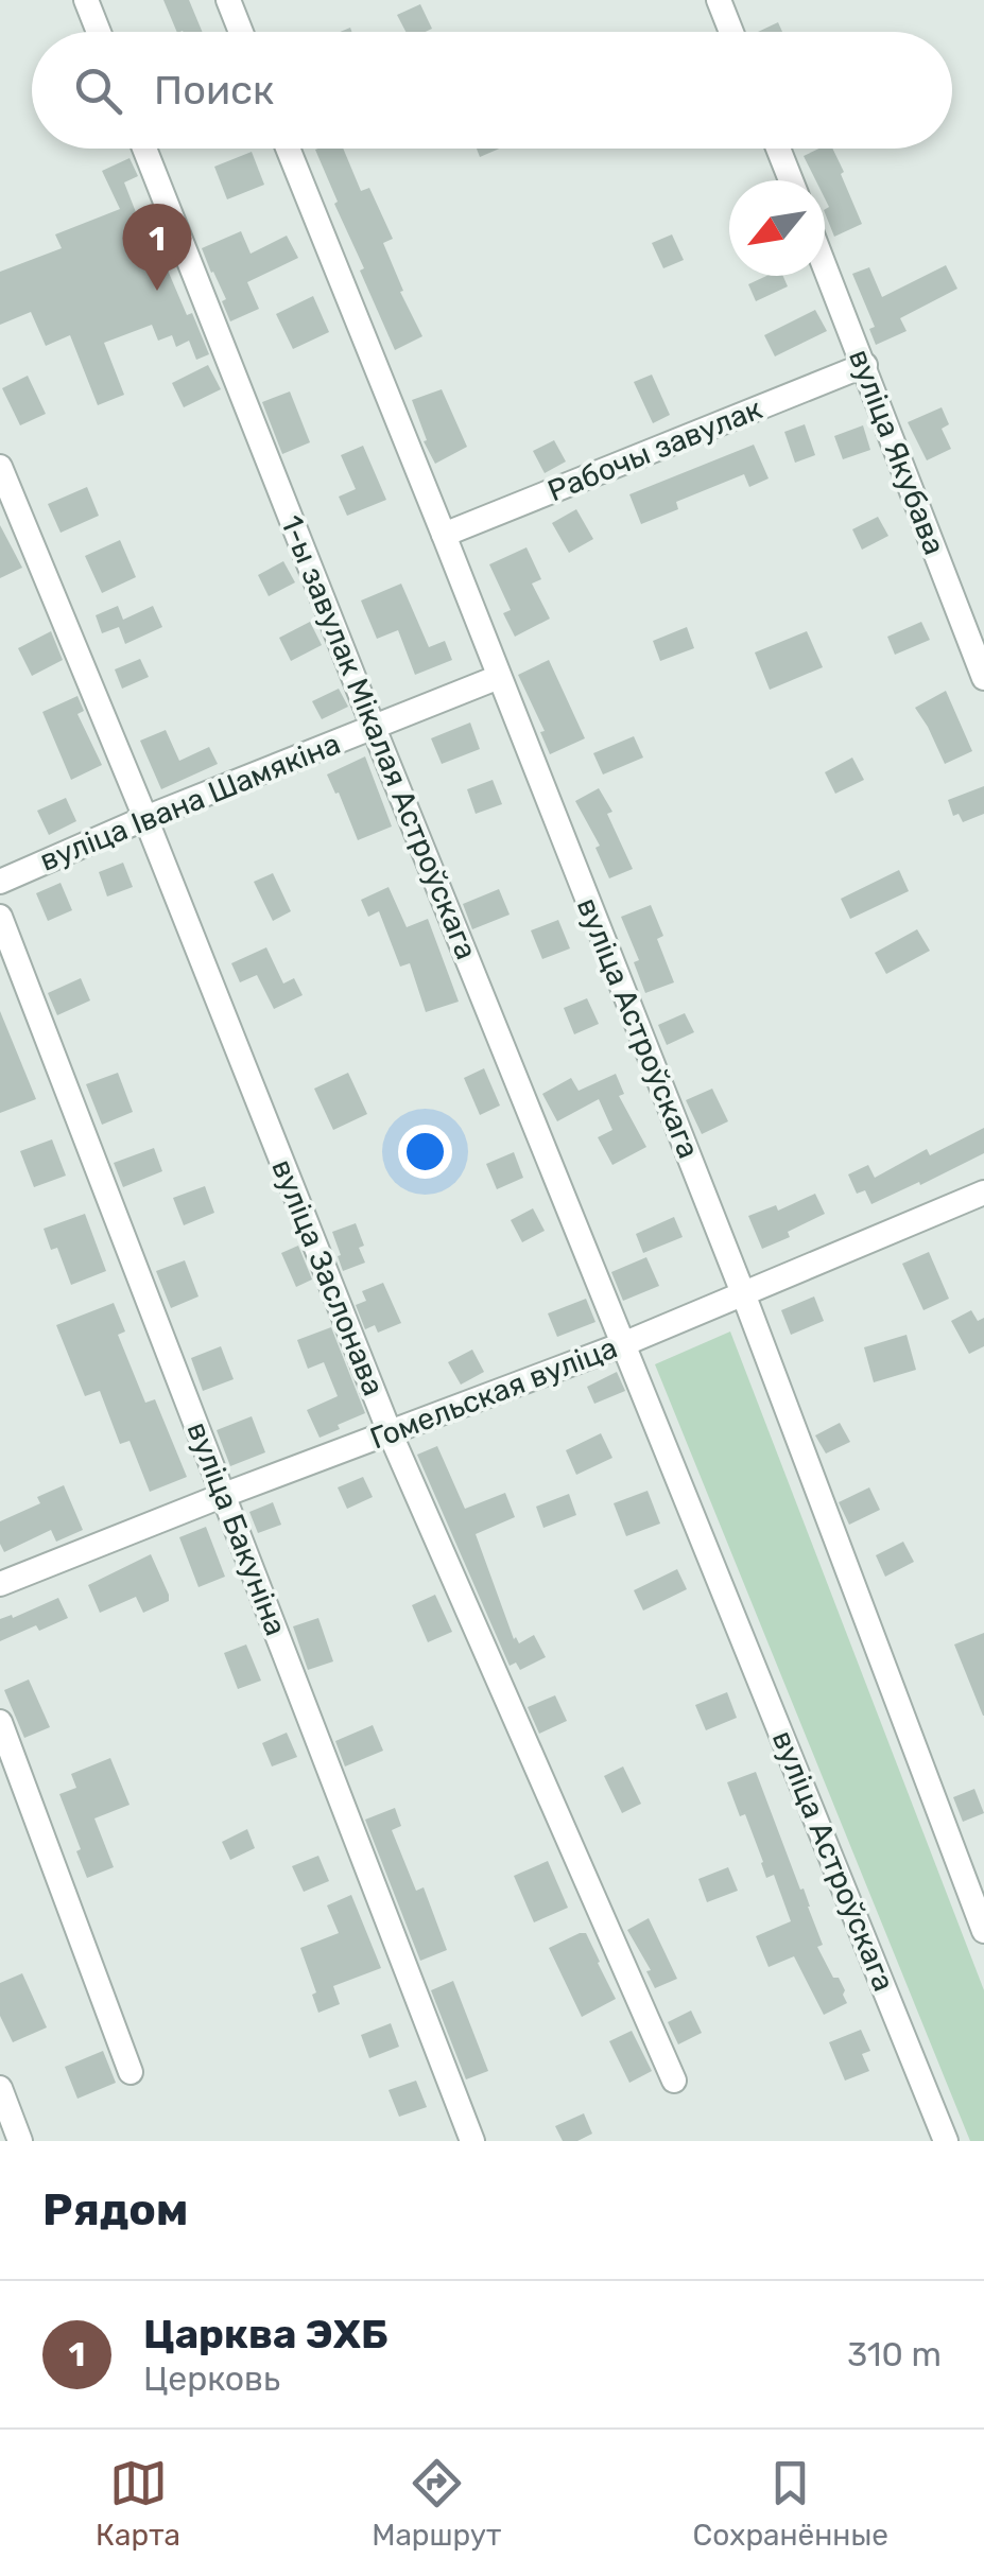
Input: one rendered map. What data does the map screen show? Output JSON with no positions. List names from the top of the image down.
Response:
{
  "streets": {
    "street": [
      "Рабочы завулак",
      "вуліца Якубава",
      "1-ы завулак Мікалая Астроўскага",
      "вуліца Івана Шамякіна",
      "вуліца Астроўскага",
      "вуліца Заслонава",
      "Гомельская вуліца",
      "вуліца Бакуніна"
    ]
  },
  "crossings": [
    ["Рабочы завулак", "вуліца Якубава"],
    ["Рабочы завулак", "вуліца Астроўскага"],
    ["1-ы завулак Мікалая Астроўскага", "вуліца Івана Шамякіна"],
    ["1-ы завулак Мікалая Астроўскага", "вуліца Астроўскага"],
    ["1-ы завулак Мікалая Астроўскага", "Гомельская вуліца"],
    ["вуліца Івана Шамякіна", "вуліца Астроўскага"],
    ["вуліца Івана Шамякіна", "вуліца Заслонава"],
    ["вуліца Астроўскага", "Гомельская вуліца"],
    ["вуліца Заслонава", "Гомельская вуліца"],
    ["Гомельская вуліца", "вуліца Бакуніна"]
  ],
  "north": "bottom left",
  "page": {
    "search": "Поиск",
    "pins": "1",
    "heading": "Рядом",
    "list": [
      {
        "mark": "1",
        "name": "Царква ЭХБ",
        "note": "Церковь",
        "value": "310 m"
      }
    ],
    "nav": ["Карта", "Маршрут", "Сохранённые"]
  }
}
